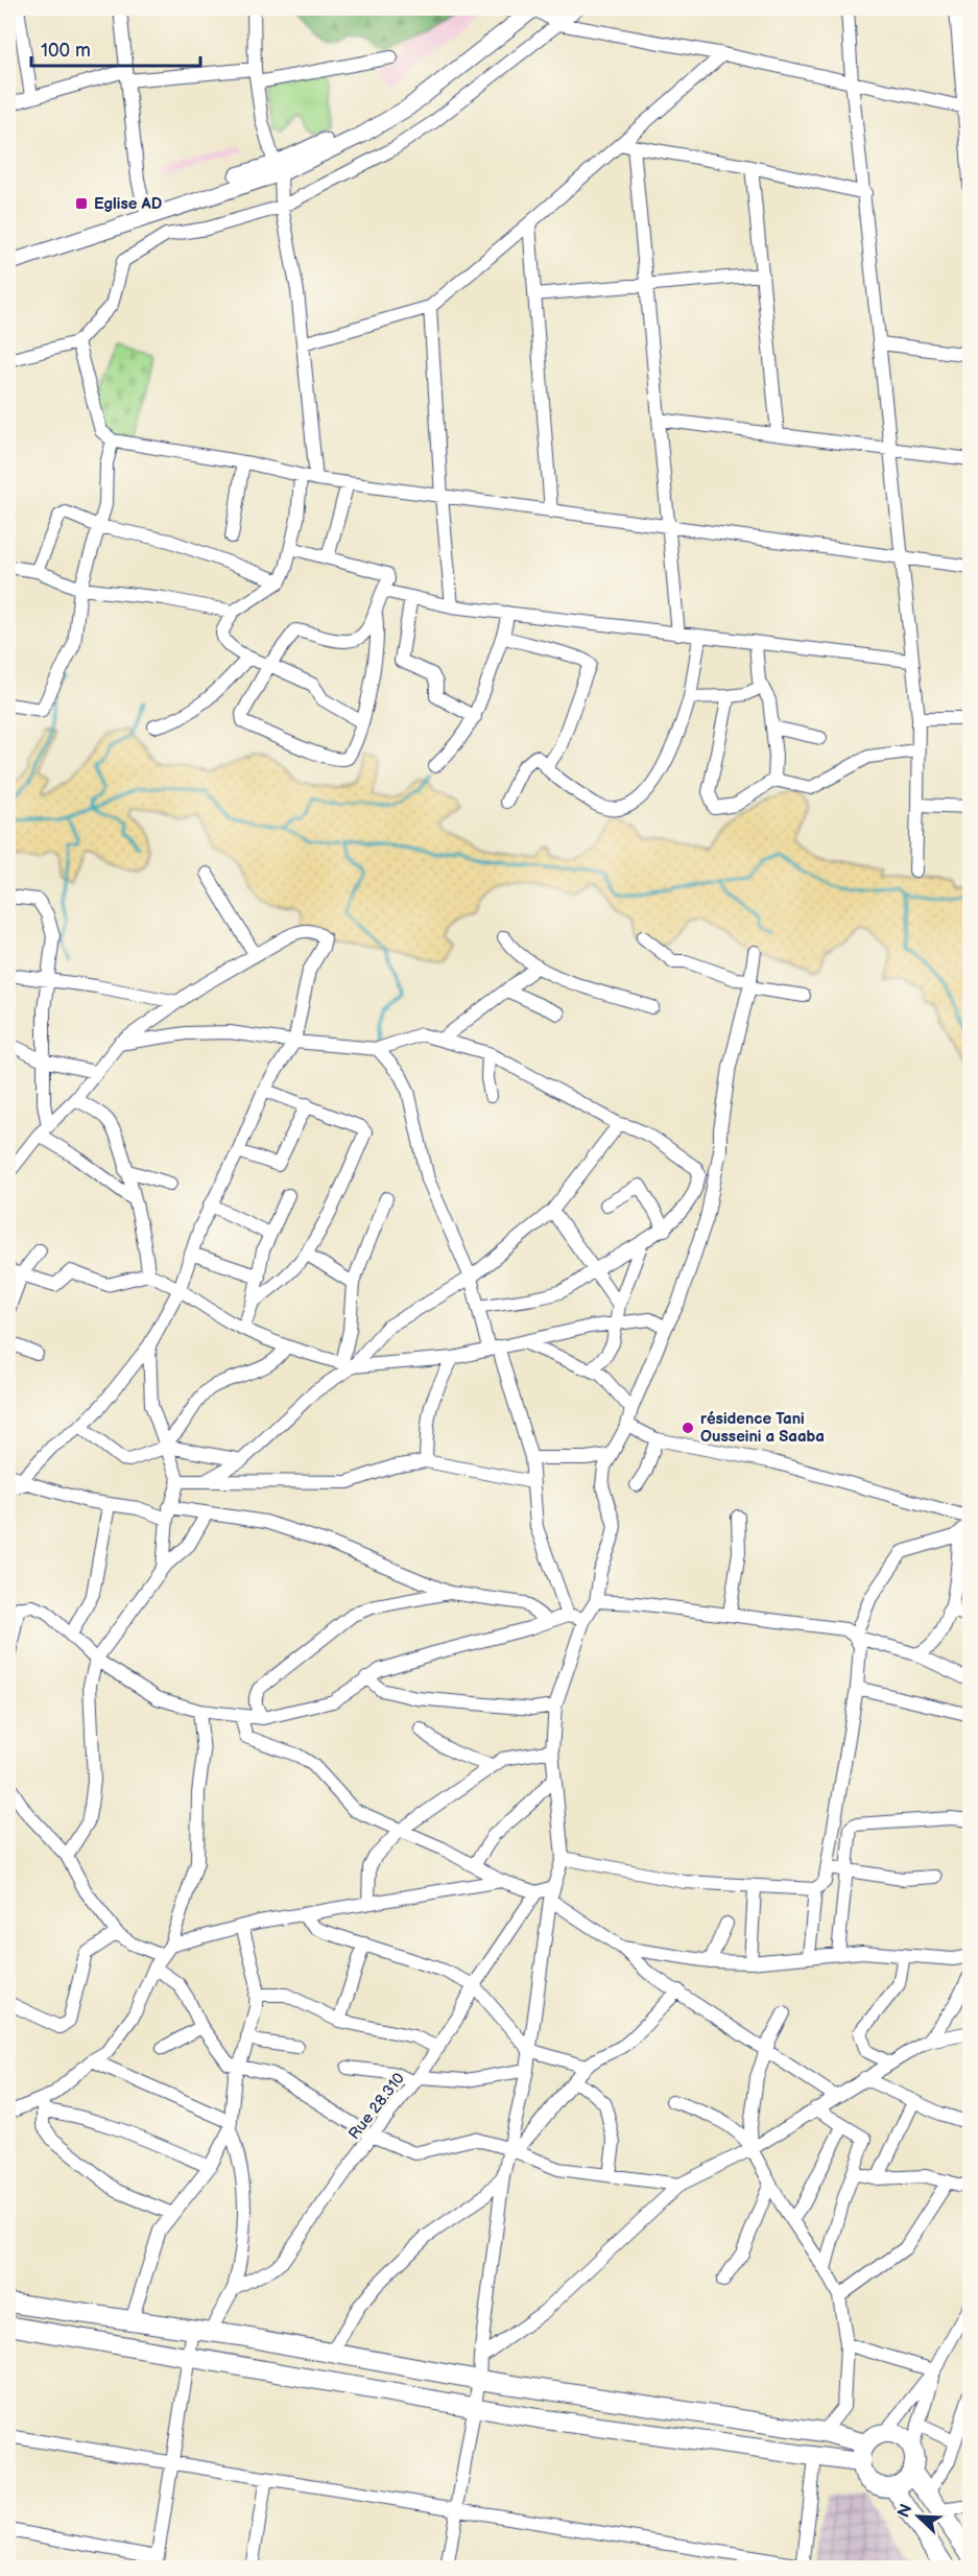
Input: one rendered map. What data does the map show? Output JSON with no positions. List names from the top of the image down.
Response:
{
  "streets": {
    "street": ["Rue 28.310"]
  },
  "places": {
    "transit": ["Eglise AD"],
    "other": ["résidence Tani Ousseini a Saaba"]
  },
  "scale_bar": "100 m",
  "north": "top left"
}
